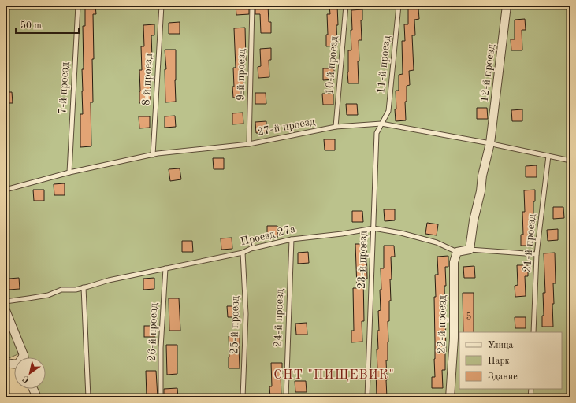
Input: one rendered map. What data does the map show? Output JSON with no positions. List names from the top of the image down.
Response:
{
  "streets": {
    "street": ["12-й проезд", "22-й проезд"],
    "lane": [
      "11-й проезд",
      "10-й проезд",
      "9-й проезд",
      "8-й проезд",
      "7-й проезд",
      "27-й проезд",
      "Проезд 27а",
      "21-й проезд",
      "23-й проезд",
      "24-й проезд",
      "25-й проезд",
      "26-й проезд"
    ]
  },
  "crossings": [
    ["11-й проезд", "27-й проезд"],
    ["11-й проезд", "23-й проезд"],
    ["10-й проезд", "27-й проезд"],
    ["12-й проезд", "27-й проезд"],
    ["9-й проезд", "27-й проезд"],
    ["8-й проезд", "27-й проезд"],
    ["7-й проезд", "27-й проезд"],
    ["27-й проезд", "21-й проезд"],
    ["27-й проезд", "23-й проезд"],
    ["Проезд 27а", "23-й проезд"],
    ["Проезд 27а", "24-й проезд"],
    ["Проезд 27а", "22-й проезд"],
    ["Проезд 27а", "25-й проезд"],
    ["Проезд 27а", "26-й проезд"]
  ],
  "districts": ["СНТ \"ПИЩЕВИК\""],
  "house_numbers": ["5"],
  "legend": ["Улица", "Парк", "Здание"],
  "scale_bar": "50 m",
  "north": "bottom left"
}
